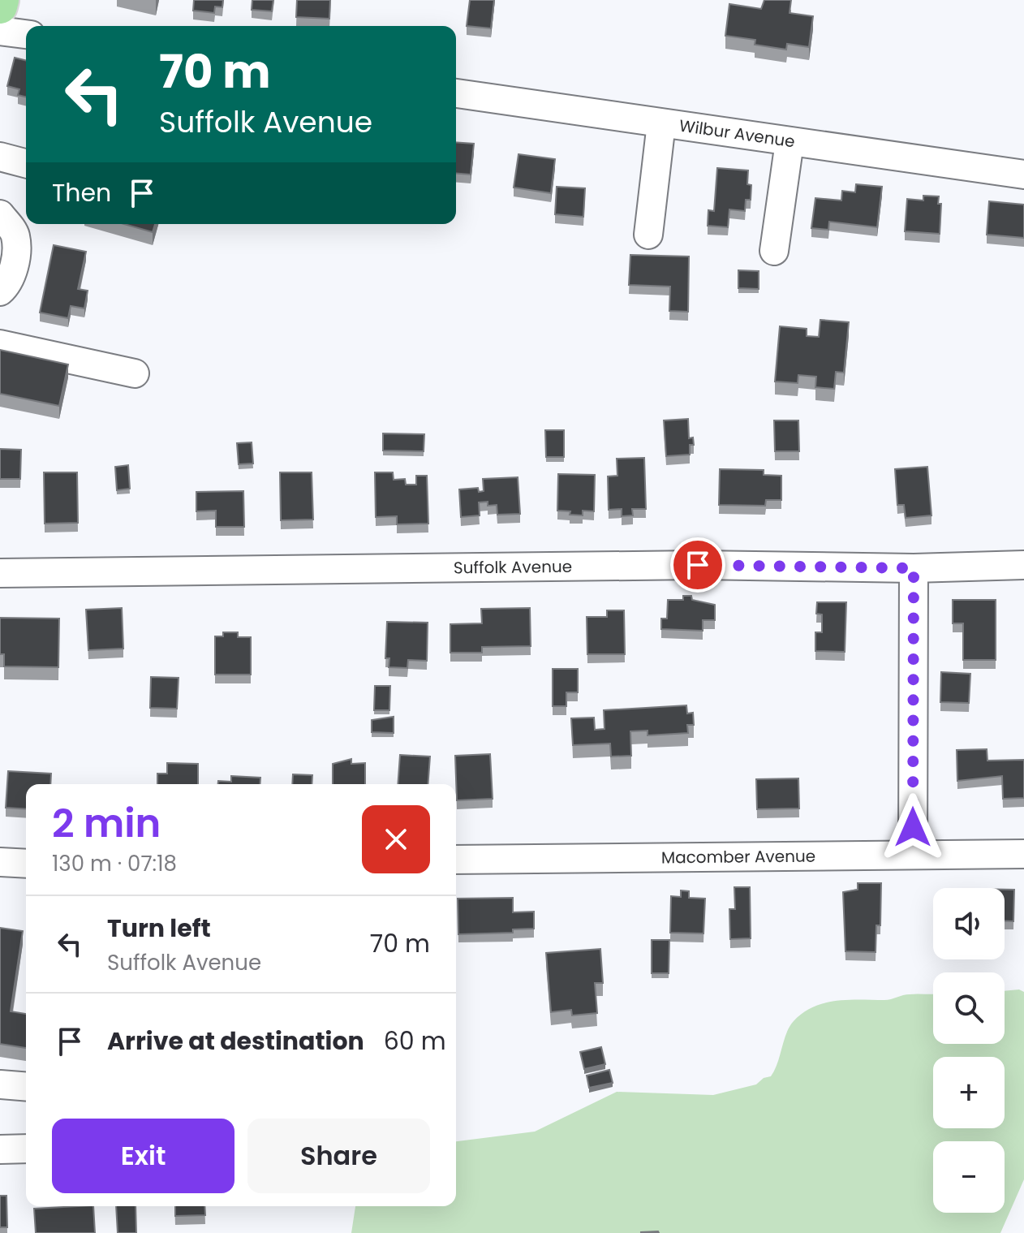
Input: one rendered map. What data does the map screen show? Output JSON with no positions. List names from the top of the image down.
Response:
{
  "streets": {
    "street": ["Wilbur Avenue", "Suffolk Avenue", "Macomber Avenue"]
  },
  "page": {
    "turn": ["70 m", "Suffolk Avenue"],
    "then": "Then",
    "heading": ["2 min", "130 m · 07:18"],
    "map_buttons": ["+", "−"],
    "list": [
      {
        "name": "Turn left",
        "note": "Suffolk Avenue",
        "value": "70 m"
      },
      {
        "name": "Arrive at destination",
        "value": "60 m"
      }
    ],
    "buttons": ["Exit", "Share"]
  }
}
